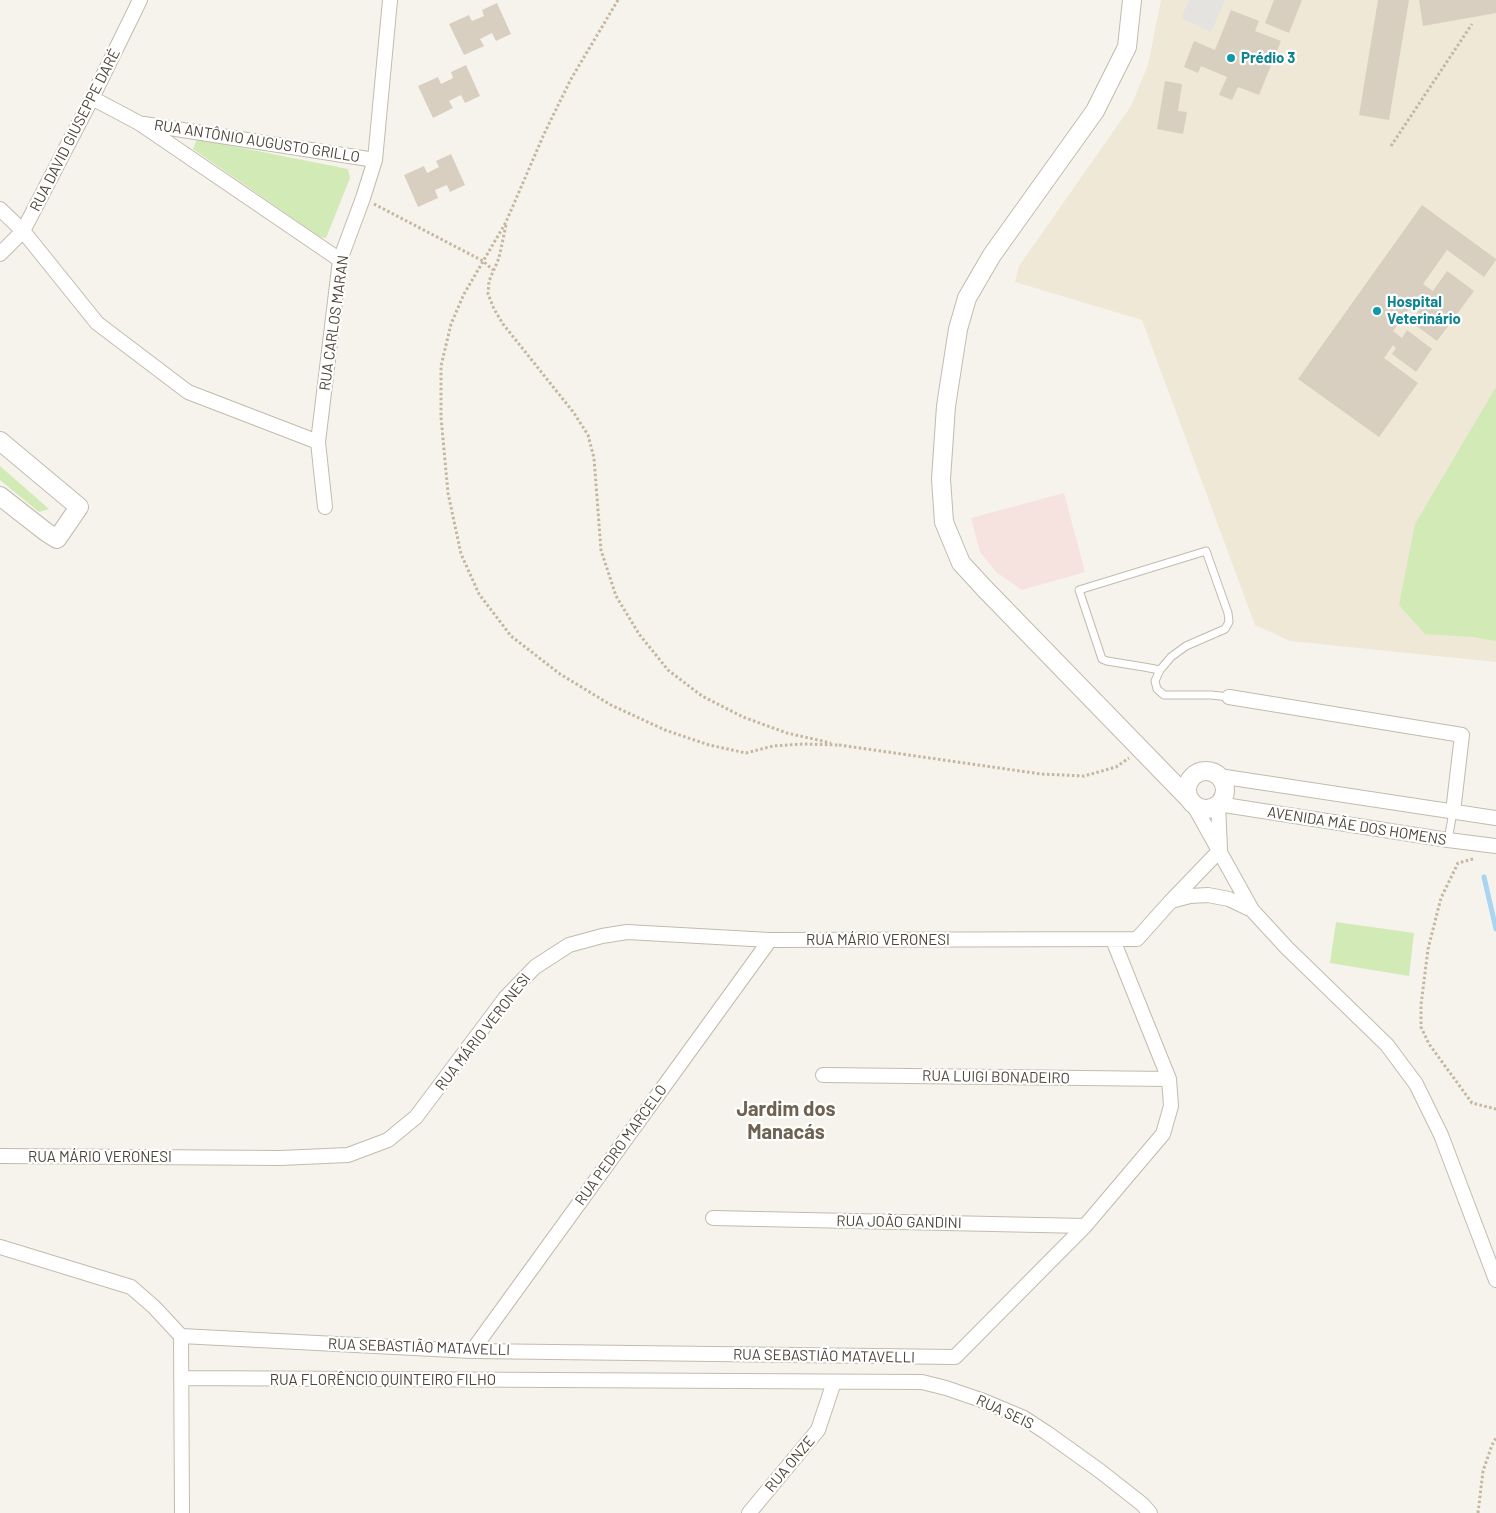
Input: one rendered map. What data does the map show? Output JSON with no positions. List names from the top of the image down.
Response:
{
  "streets": {
    "street": [
      "RUA DAVID GIUSEPPE DARÉ",
      "RUA ANTÔNIO AUGUSTO GRILLO",
      "RUA CARLOS MARAN",
      "AVENIDA MÃE DOS HOMENS",
      "RUA MÁRIO VERONESI",
      "RUA LUIGI BONADEIRO",
      "RUA PEDRO MARCELO",
      "RUA JOÃO GANDINI",
      "RUA SEBASTIÃO MATAVELLI",
      "RUA FLORÊNCIO QUINTEIRO FILHO",
      "RUA SEIS",
      "RUA ONZE"
    ]
  },
  "crossings": [
    ["RUA DAVID GIUSEPPE DARÉ", "RUA ANTÔNIO AUGUSTO GRILLO"],
    ["RUA ANTÔNIO AUGUSTO GRILLO", "RUA CARLOS MARAN"],
    ["RUA MÁRIO VERONESI", "RUA PEDRO MARCELO"],
    ["RUA MÁRIO VERONESI", "RUA SEBASTIÃO MATAVELLI"],
    ["RUA LUIGI BONADEIRO", "RUA SEBASTIÃO MATAVELLI"],
    ["RUA PEDRO MARCELO", "RUA SEBASTIÃO MATAVELLI"],
    ["RUA JOÃO GANDINI", "RUA SEBASTIÃO MATAVELLI"],
    ["RUA FLORÊNCIO QUINTEIRO FILHO", "RUA SEIS"],
    ["RUA FLORÊNCIO QUINTEIRO FILHO", "RUA ONZE"],
    ["RUA SEIS", "RUA ONZE"]
  ],
  "districts": ["Jardim dos Manacás"],
  "places": ["Prédio 3", "Hospital Veterinário"]
}
